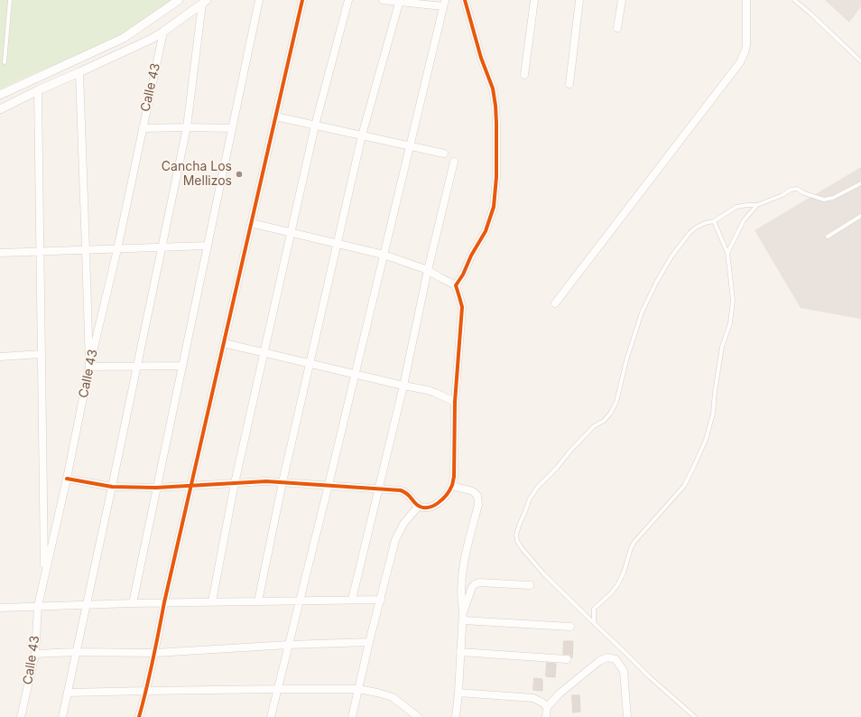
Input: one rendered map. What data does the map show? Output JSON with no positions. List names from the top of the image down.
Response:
{
  "streets": {
    "street": ["Calle 43"]
  },
  "places": ["Cancha Los Mellizos"]
}
